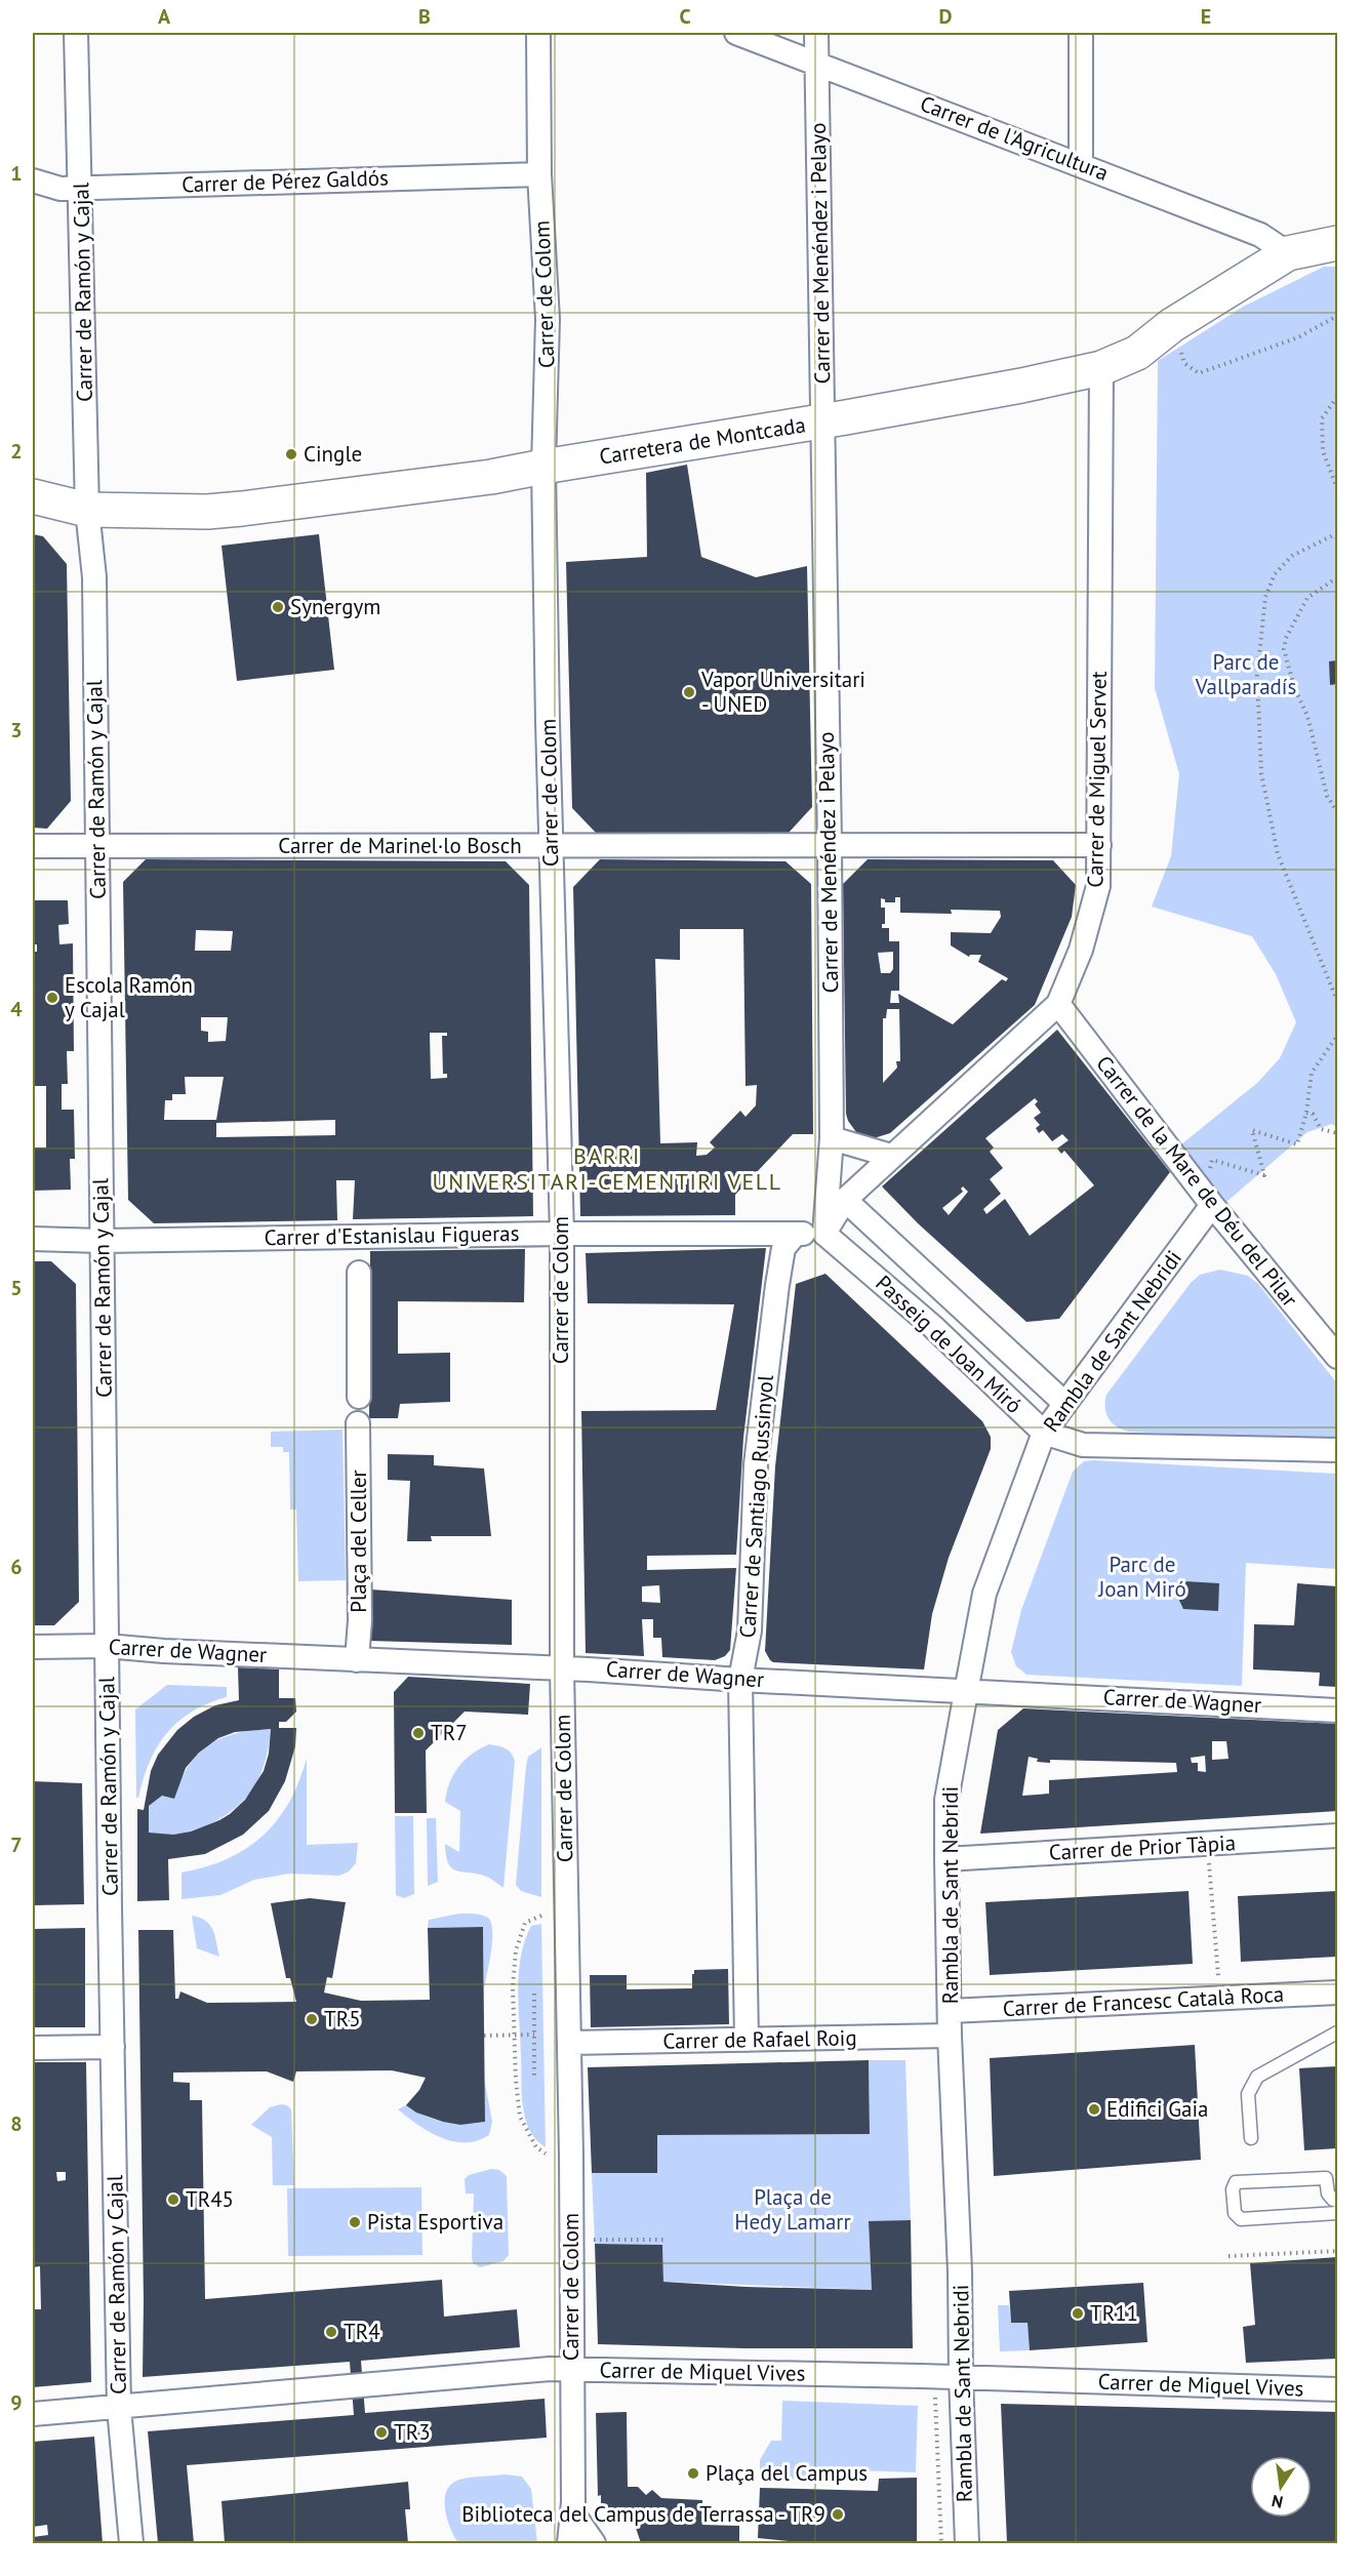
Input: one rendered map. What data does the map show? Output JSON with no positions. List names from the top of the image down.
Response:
{
  "streets": {
    "street": [
      "Carrer de l'Agricultura",
      "Carrer de Pérez Galdós",
      "Carrer de Menéndez i Pelayo",
      "Carrer de Ramón y Cajal",
      "Carrer de Colom",
      "Carretera de Montcada",
      "Carrer de Miguel Servet",
      "Carrer de Marinel·lo Bosch",
      "Carrer de la Mare de Déu del Pilar",
      "Carrer d'Estanislau Figueras",
      "Rambla de Sant Nebridi",
      "Passeig de Joan Miró",
      "Carrer de Santiago Russinyol",
      "Plaça del Celler",
      "Carrer de Wagner",
      "Carrer de Prior Tàpia",
      "Carrer de Francesc Català Roca",
      "Carrer de Rafael Roig",
      "Carrer de Miquel Vives"
    ]
  },
  "crossings": [
    ["Carrer de l'Agricultura", "Carrer de Menéndez i Pelayo"],
    ["Carrer de l'Agricultura", "Carretera de Montcada"],
    ["Carrer de Pérez Galdós", "Carrer de Ramón y Cajal"],
    ["Carrer de Pérez Galdós", "Carrer de Colom"],
    ["Carrer de Menéndez i Pelayo", "Carretera de Montcada"],
    ["Carrer de Menéndez i Pelayo", "Carrer de Miguel Servet"],
    ["Carrer de Menéndez i Pelayo", "Carrer de Marinel·lo Bosch"],
    ["Carrer de Menéndez i Pelayo", "Carrer d'Estanislau Figueras"],
    ["Carrer de Menéndez i Pelayo", "Passeig de Joan Miró"],
    ["Carrer de Ramón y Cajal", "Carretera de Montcada"],
    ["Carrer de Ramón y Cajal", "Carrer de Marinel·lo Bosch"],
    ["Carrer de Ramón y Cajal", "Carrer d'Estanislau Figueras"],
    ["Carrer de Ramón y Cajal", "Carrer de Wagner"],
    ["Carrer de Ramón y Cajal", "Carrer de Miquel Vives"],
    ["Carrer de Colom", "Carretera de Montcada"],
    ["Carrer de Colom", "Carrer de Marinel·lo Bosch"],
    ["Carrer de Colom", "Carrer d'Estanislau Figueras"],
    ["Carrer de Colom", "Carrer de Wagner"],
    ["Carrer de Colom", "Carrer de Rafael Roig"],
    ["Carrer de Colom", "Carrer de Miquel Vives"],
    ["Carretera de Montcada", "Carrer de Miguel Servet"],
    ["Carrer de Miguel Servet", "Carrer de Marinel·lo Bosch"],
    ["Carrer de Miguel Servet", "Carrer de la Mare de Déu del Pilar"],
    ["Carrer de Miguel Servet", "Carrer d'Estanislau Figueras"],
    ["Carrer de Miguel Servet", "Passeig de Joan Miró"],
    ["Carrer de la Mare de Déu del Pilar", "Rambla de Sant Nebridi"],
    ["Carrer d'Estanislau Figueras", "Passeig de Joan Miró"],
    ["Carrer d'Estanislau Figueras", "Carrer de Santiago Russinyol"],
    ["Rambla de Sant Nebridi", "Passeig de Joan Miró"],
    ["Rambla de Sant Nebridi", "Carrer de Wagner"],
    ["Rambla de Sant Nebridi", "Carrer de Prior Tàpia"],
    ["Rambla de Sant Nebridi", "Carrer de Francesc Català Roca"],
    ["Rambla de Sant Nebridi", "Carrer de Rafael Roig"],
    ["Rambla de Sant Nebridi", "Carrer de Miquel Vives"],
    ["Carrer de Santiago Russinyol", "Carrer de Wagner"],
    ["Carrer de Santiago Russinyol", "Carrer de Rafael Roig"],
    ["Plaça del Celler", "Carrer de Wagner"]
  ],
  "districts": ["BARRI UNIVERSITARI-CEMENTIRI VELL"],
  "parks": ["Parc de Vallparadís", "Parc de Joan Miró", "Plaça de Hedy Lamarr"],
  "places": [
    "Cingle",
    "Synergym",
    "Vapor Universitari - UNED",
    "Escola Ramón y Cajal",
    "TR7",
    "TR5",
    "Edifici Gaia",
    "TR45",
    "Pista Esportiva",
    "TR11",
    "TR4",
    "TR3",
    "Plaça del Campus",
    "Biblioteca del Campus de Terrassa - TR9"
  ],
  "north": "bottom",
  "grid": {
    "columns": [
      "A",
      "B",
      "C",
      "D",
      "E"
    ],
    "rows": [
      "1",
      "2",
      "3",
      "4",
      "5",
      "6",
      "7",
      "8",
      "9"
    ]
  }
}
